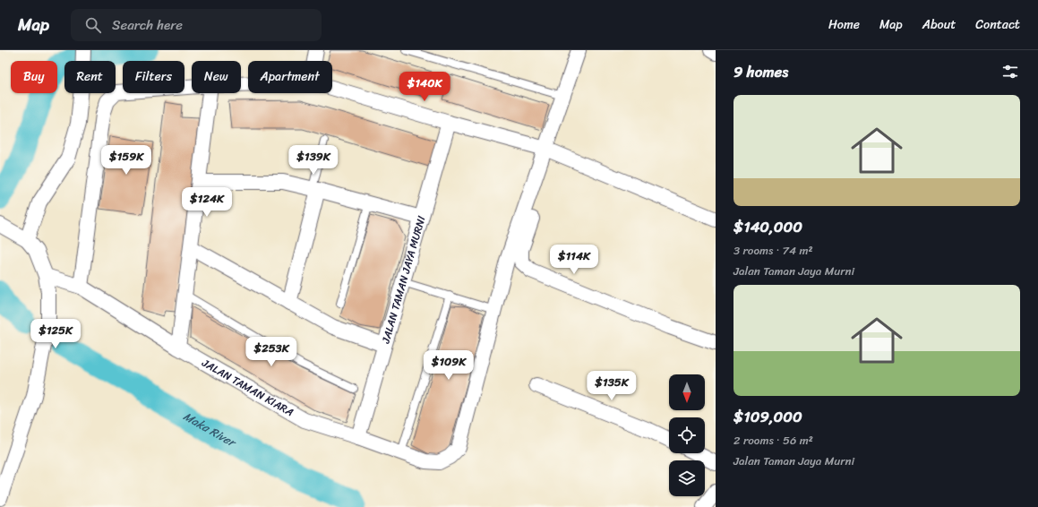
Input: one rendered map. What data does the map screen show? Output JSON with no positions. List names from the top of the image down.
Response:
{
  "streets": {
    "street": ["JALAN TAMAN JAYA MURNI", "JALAN TAMAN KIARA"]
  },
  "crossings": [
    ["JALAN TAMAN JAYA MURNI", "JALAN TAMAN KIARA"]
  ],
  "water": ["Maka River"],
  "north": "bottom",
  "page": {
    "header": "Map",
    "search": "Search here",
    "nav": [
      "Home",
      "Map",
      "About",
      "Contact"
    ],
    "heading": "9 homes",
    "chip": [
      "Buy",
      "Rent",
      "Filters",
      "New",
      "Apartment"
    ],
    "price": [
      "$140K",
      "$159K",
      "$139K",
      "$124K",
      "$114K",
      "$125K",
      "$253K",
      "$109K",
      "$135K"
    ],
    "list": [
      {
        "name": "$140,000",
        "note": "3 rooms · 74 m² · Jalan Taman Jaya Murni"
      },
      {
        "name": "$109,000",
        "note": "2 rooms · 56 m² · Jalan Taman Jaya Murni"
      }
    ]
  }
}
